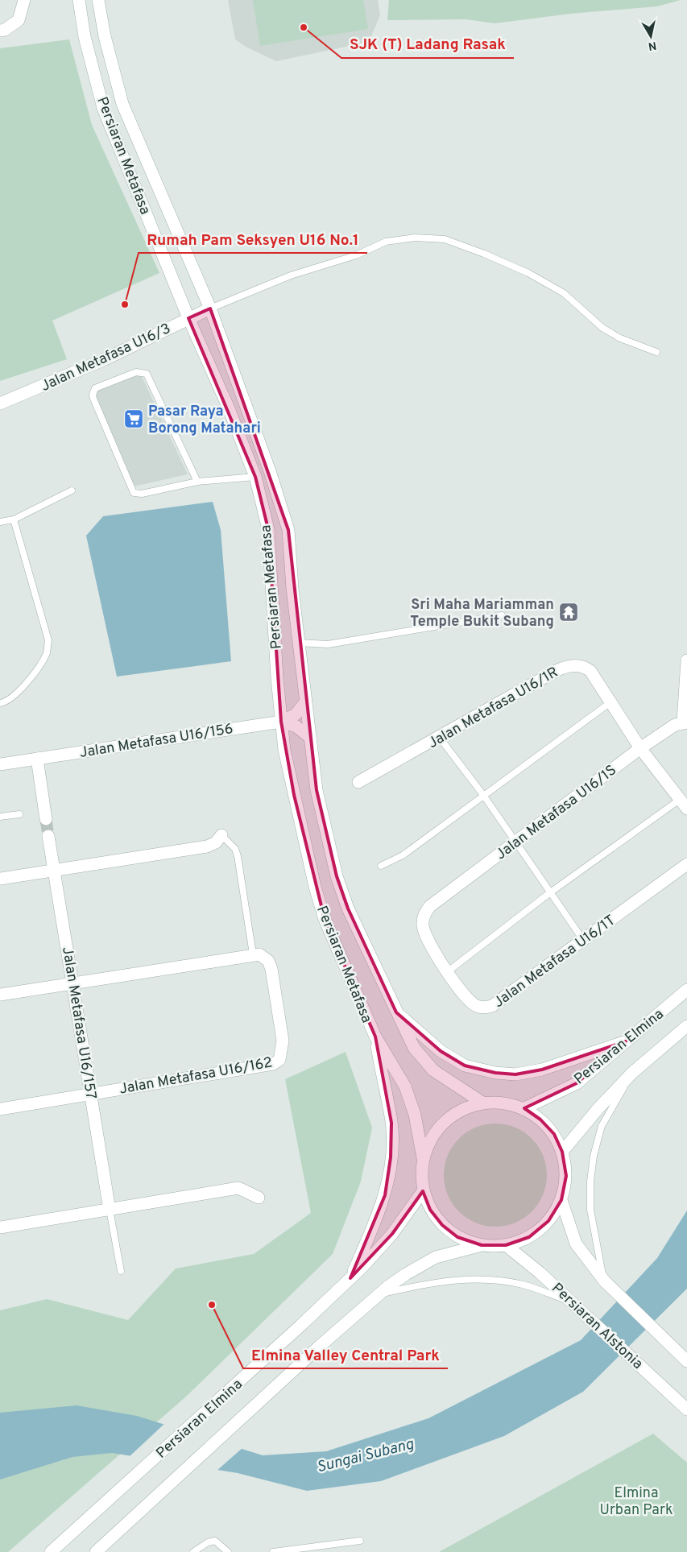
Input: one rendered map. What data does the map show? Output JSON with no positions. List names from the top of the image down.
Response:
{
  "streets": {
    "main road": [
      "Persiaran Metafasa",
      "Jalan Metafasa U16/3",
      "Jalan Metafasa U16/1R",
      "Jalan Metafasa U16/156",
      "Jalan Metafasa U16/1S",
      "Jalan Metafasa U16/1T",
      "Jalan Metafasa U16/157",
      "Persiaran Elmina",
      "Jalan Metafasa U16/162",
      "Persiaran Alstonia"
    ]
  },
  "crossings": [
    ["Persiaran Metafasa", "Jalan Metafasa U16/3"],
    ["Persiaran Metafasa", "Jalan Metafasa U16/156"],
    ["Jalan Metafasa U16/1R", "Jalan Metafasa U16/1S"],
    ["Jalan Metafasa U16/1S", "Jalan Metafasa U16/1T"],
    ["Jalan Metafasa U16/157", "Jalan Metafasa U16/162"]
  ],
  "water": ["Sungai Subang"],
  "parks": ["Elmina Urban Park"],
  "places": {
    "other": ["SJK (T) Ladang Rasak", "Rumah Pam Seksyen U16 No.1", "Elmina Valley Central Park"],
    "supermarket": ["Pasar Raya Borong Matahari"],
    "temple": ["Sri Maha Mariamman Temple Bukit Subang"]
  },
  "north": "bottom"
}
